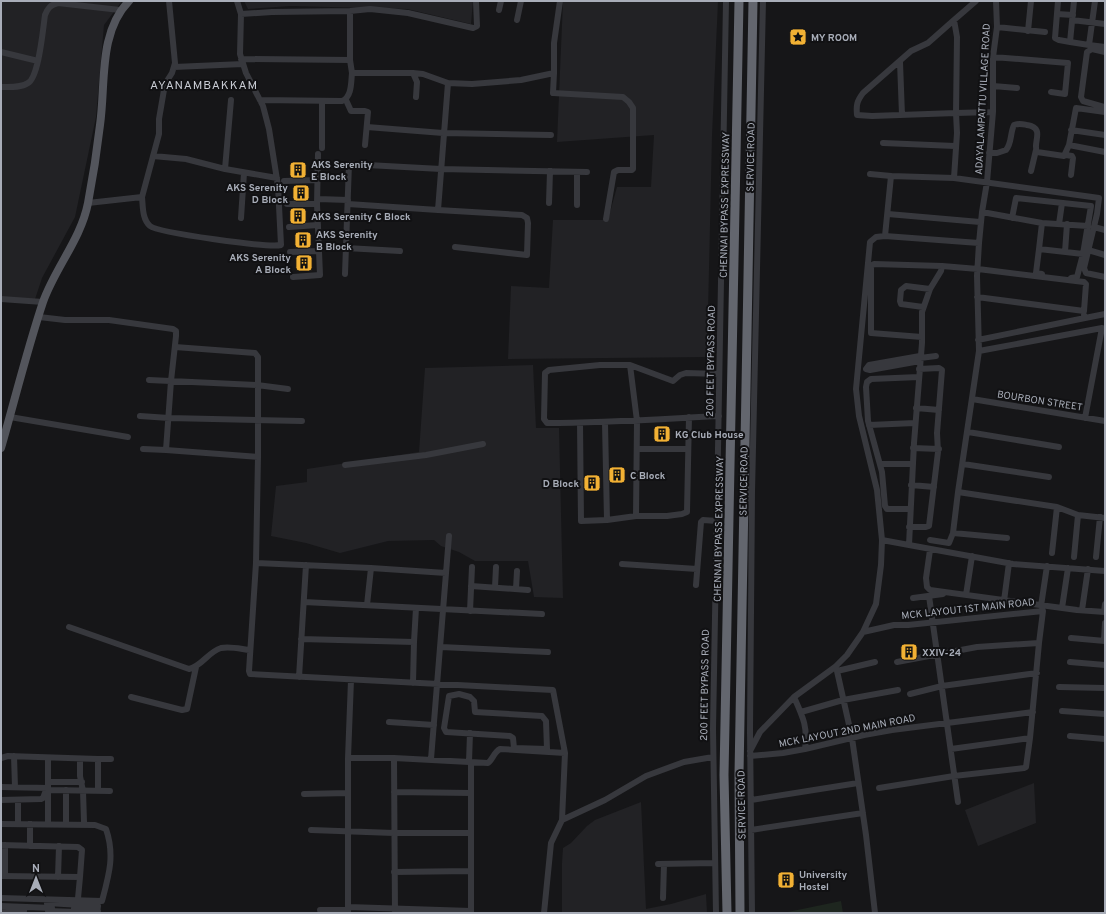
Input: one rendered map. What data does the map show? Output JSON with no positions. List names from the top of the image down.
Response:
{
  "streets": {
    "highway": ["CHENNAI BYPASS EXPRESSWAY"],
    "street": [
      "ADAYALAMPATTU VILLAGE ROAD",
      "SERVICE ROAD",
      "200 FEET BYPASS ROAD",
      "BOURBON STREET",
      "MCK LAYOUT 1ST MAIN ROAD",
      "MCK LAYOUT 2ND MAIN ROAD"
    ]
  },
  "crossings": [
    ["ADAYALAMPATTU VILLAGE ROAD", "BOURBON STREET"],
    ["SERVICE ROAD", "MCK LAYOUT 2ND MAIN ROAD"]
  ],
  "districts": ["AYANAMBAKKAM"],
  "places": {
    "place": ["MY ROOM"],
    "building": [
      "AKS Serenity E Block",
      "AKS Serenity D Block",
      "AKS Serenity C Block",
      "AKS Serenity B Block",
      "AKS Serenity A Block",
      "KG Club House",
      "C Block",
      "D Block",
      "XXIV-24",
      "University Hostel"
    ]
  },
  "north": "top"
}
